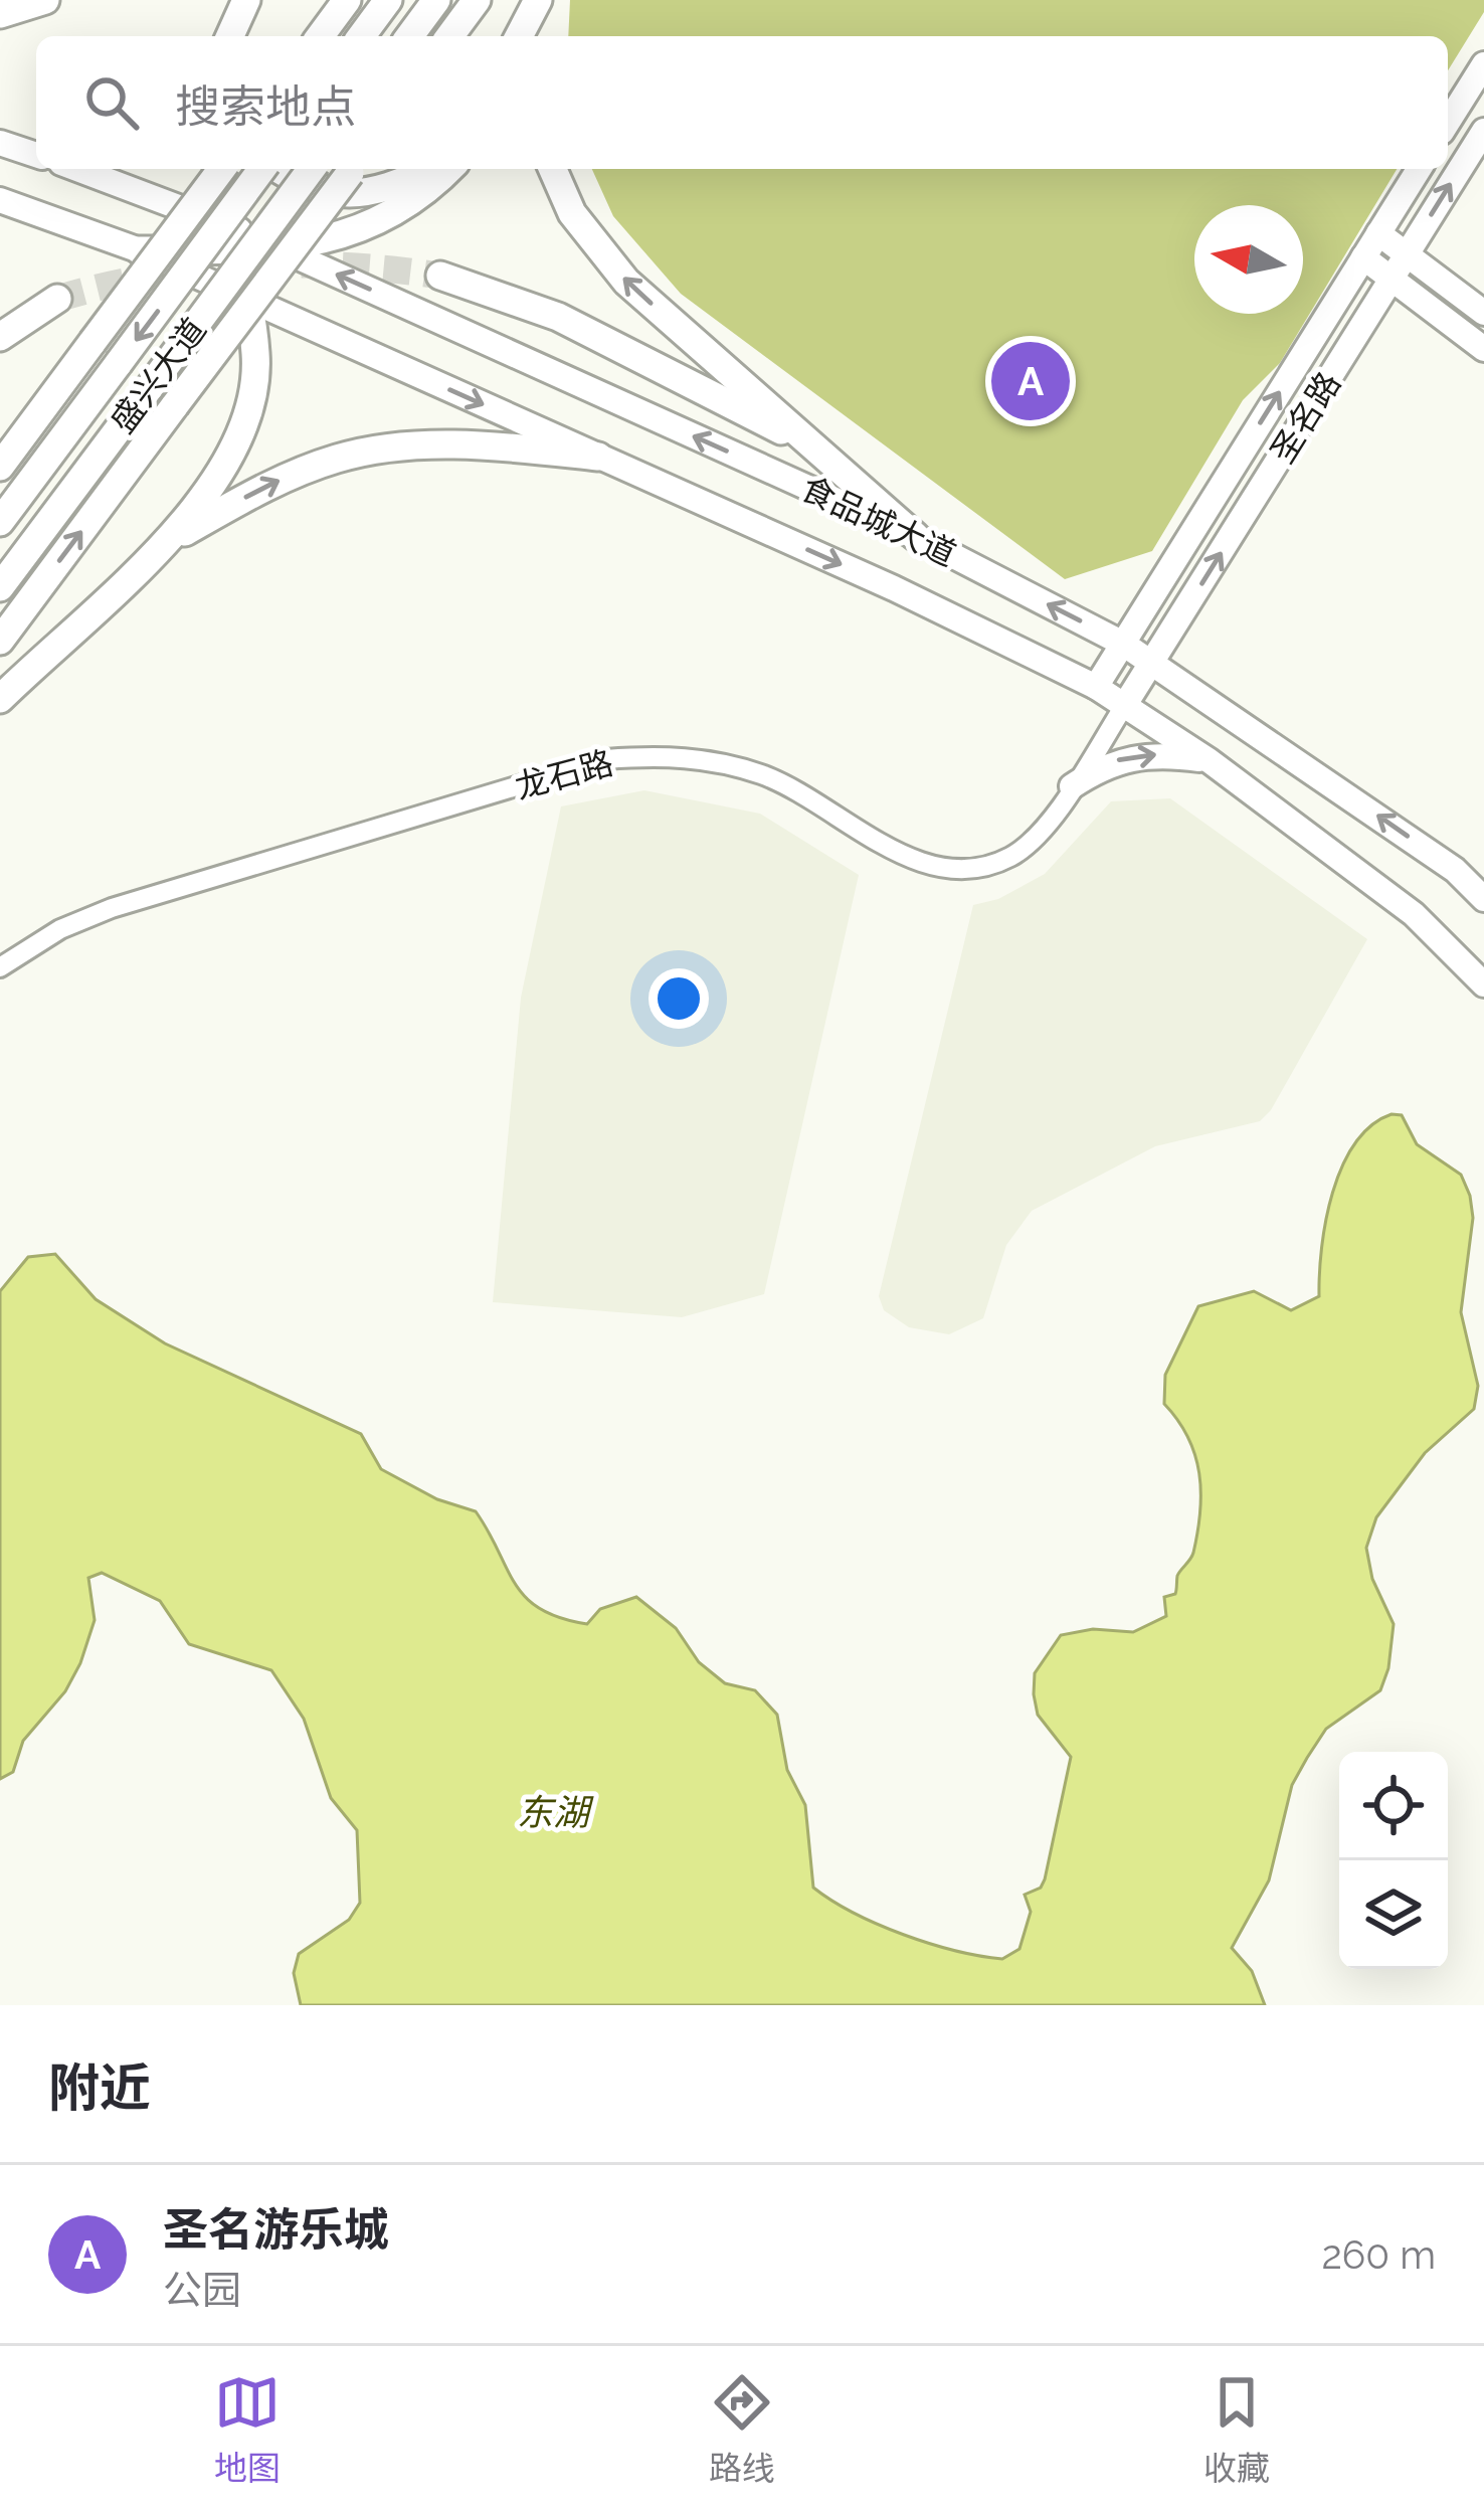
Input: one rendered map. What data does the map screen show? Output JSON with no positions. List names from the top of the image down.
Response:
{
  "streets": {
    "highway": ["盛兴大道"],
    "main road": ["圣名路", "食品城大道"],
    "street": ["龙石路"]
  },
  "crossings": [
    ["圣名路", "食品城大道"],
    ["圣名路", "龙石路"],
    ["食品城大道", "龙石路"]
  ],
  "one_way": ["圣名路"],
  "water": ["东湖"],
  "north": "left",
  "page": {
    "search": "搜索地点",
    "pins": "A",
    "heading": "附近",
    "list": [
      {
        "mark": "A",
        "name": "圣名游乐城",
        "note": "公园",
        "value": "260 m"
      }
    ],
    "nav": ["地图", "路线", "收藏"]
  }
}
